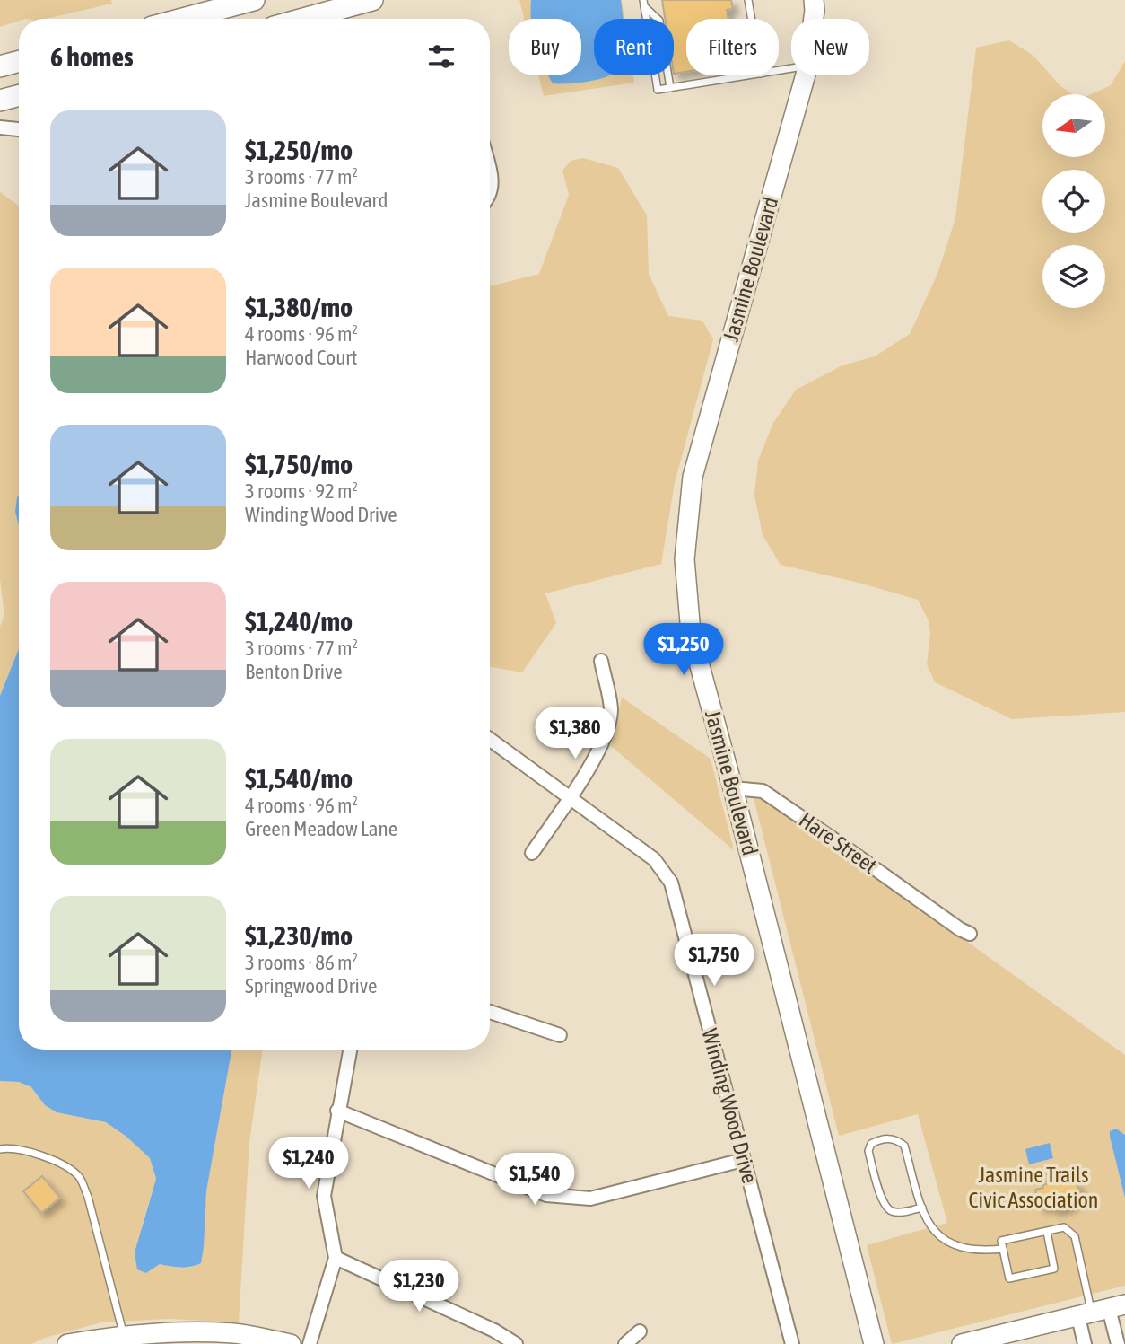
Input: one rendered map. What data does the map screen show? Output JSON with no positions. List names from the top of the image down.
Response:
{
  "streets": {
    "street": ["Jasmine Boulevard", "Hare Street", "Winding Wood Drive"]
  },
  "crossings": [
    ["Jasmine Boulevard", "Hare Street"]
  ],
  "parks": ["Jasmine Trails Civic Association"],
  "north": "left",
  "page": {
    "chip": [
      "Buy",
      "Rent",
      "Filters",
      "New"
    ],
    "heading": "6 homes",
    "list": [
      {
        "name": "$1,250/mo",
        "note": "3 rooms · 77 m² · Jasmine Boulevard"
      },
      {
        "name": "$1,380/mo",
        "note": "4 rooms · 96 m² · Harwood Court"
      },
      {
        "name": "$1,750/mo",
        "note": "3 rooms · 92 m² · Winding Wood Drive"
      },
      {
        "name": "$1,240/mo",
        "note": "3 rooms · 77 m² · Benton Drive"
      },
      {
        "name": "$1,540/mo",
        "note": "4 rooms · 96 m² · Green Meadow Lane"
      },
      {
        "name": "$1,230/mo",
        "note": "3 rooms · 86 m² · Springwood Drive"
      }
    ],
    "price": [
      "$1,250",
      "$1,380",
      "$1,750",
      "$1,240",
      "$1,540",
      "$1,230"
    ]
  }
}
